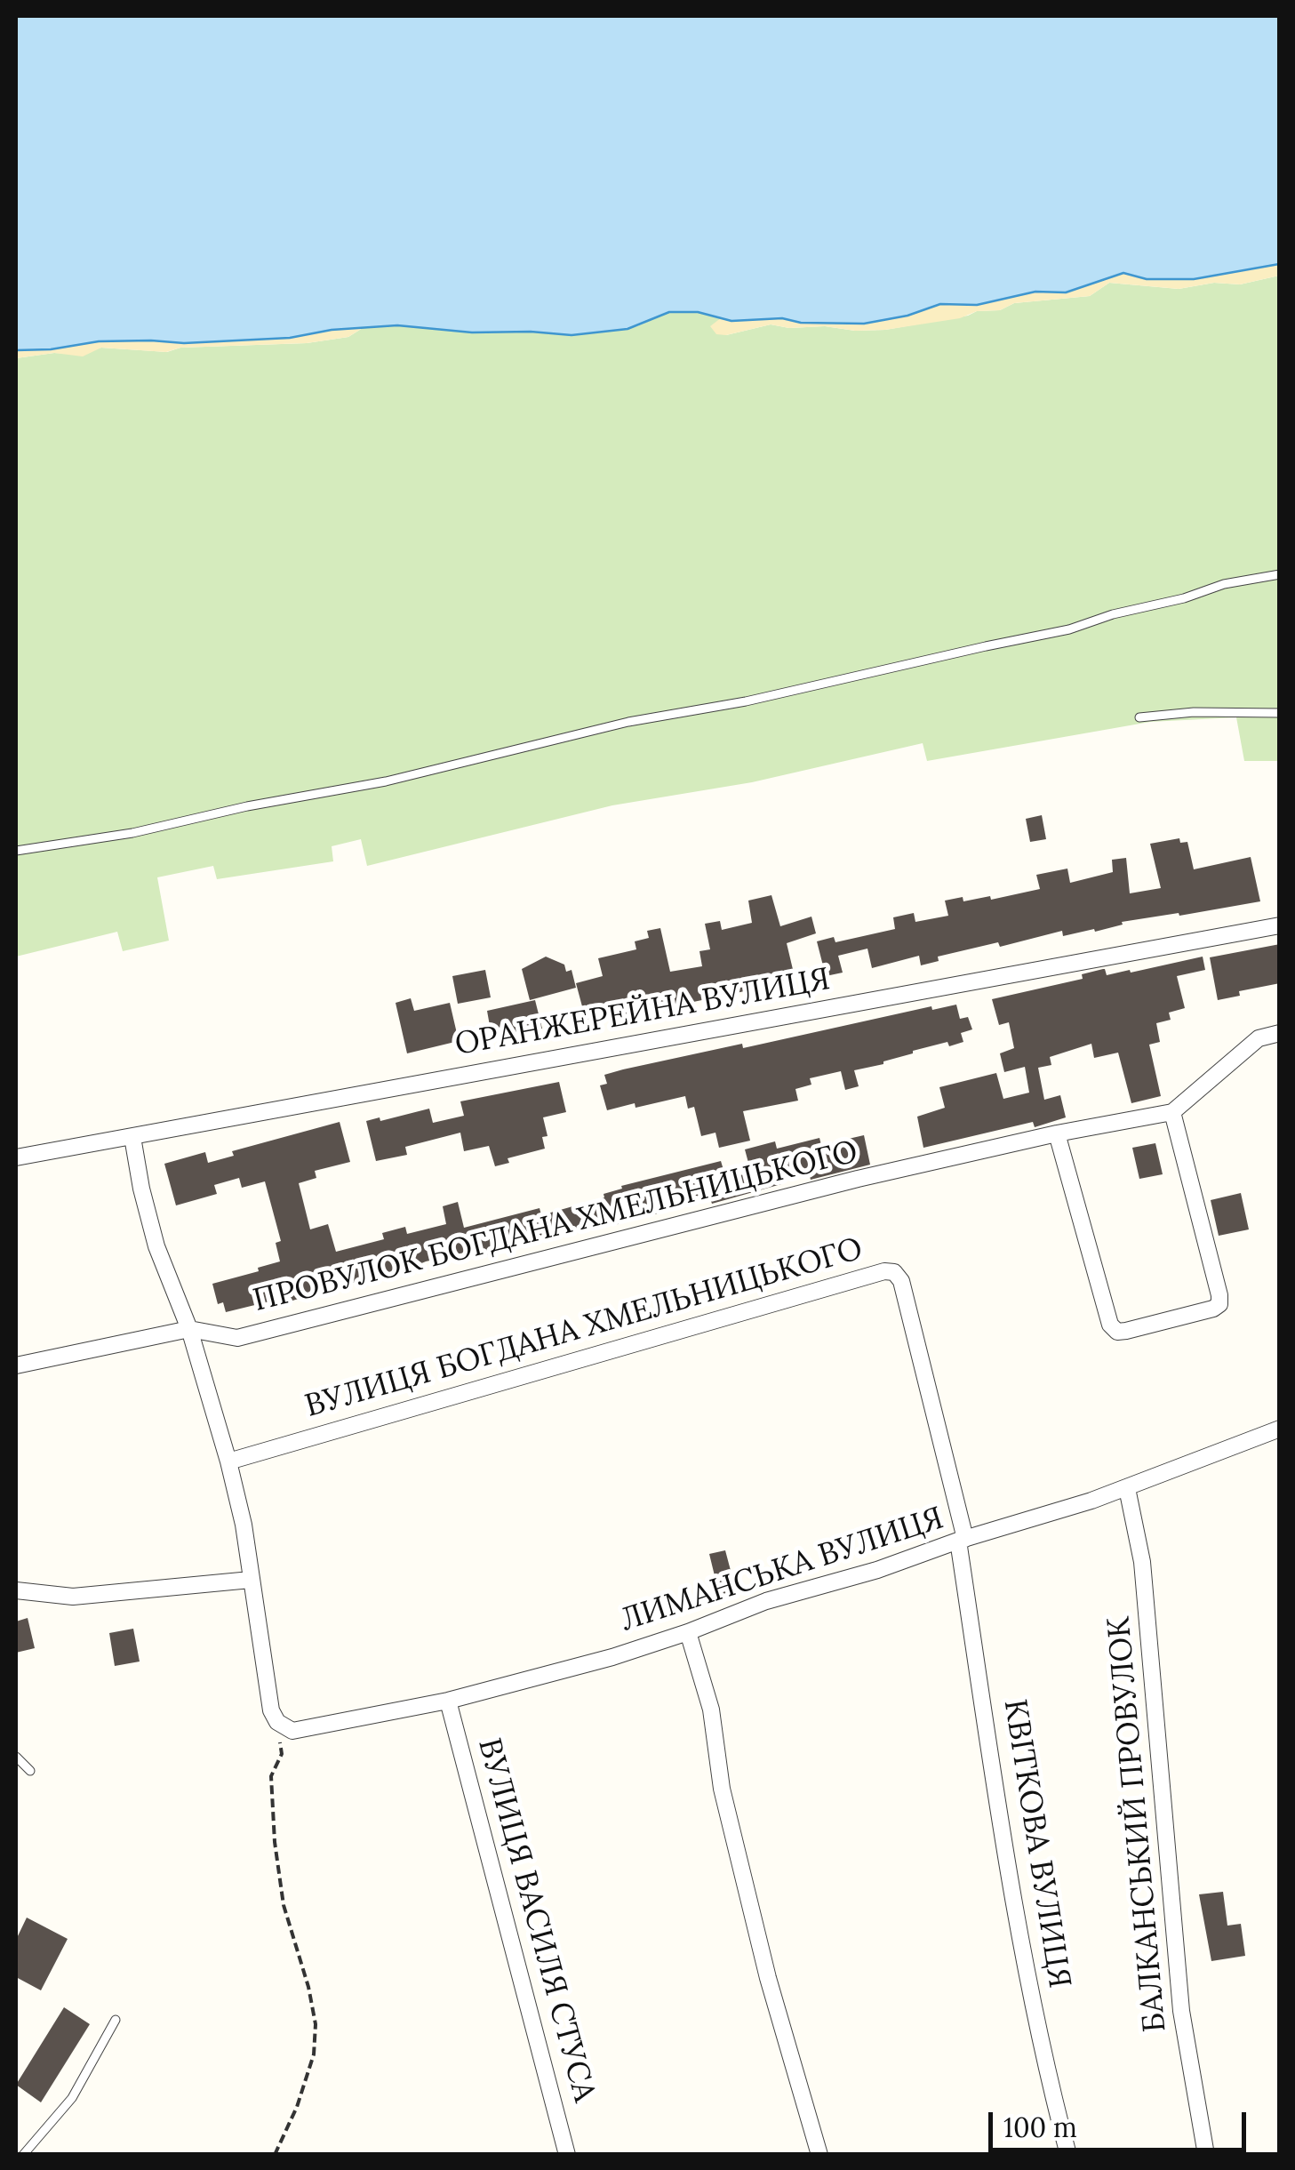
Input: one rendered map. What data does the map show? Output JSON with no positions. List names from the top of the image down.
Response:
{
  "streets": {
    "street": [
      "ОРАНЖЕРЕЙНА ВУЛИЦЯ",
      "ПРОВУЛОК БОГДАНА ХМЕЛЬНИЦЬКОГО",
      "ВУЛИЦЯ БОГДАНА ХМЕЛЬНИЦЬКОГО",
      "ЛИМАНСЬКА ВУЛИЦЯ",
      "БАЛКАНСЬКИЙ ПРОВУЛОК",
      "КВІТКОВА ВУЛИЦЯ",
      "ВУЛИЦЯ ВАСИЛЯ СТУСА"
    ]
  },
  "crossings": [
    ["ВУЛИЦЯ БОГДАНА ХМЕЛЬНИЦЬКОГО", "ЛИМАНСЬКА ВУЛИЦЯ"],
    ["ВУЛИЦЯ БОГДАНА ХМЕЛЬНИЦЬКОГО", "КВІТКОВА ВУЛИЦЯ"],
    ["ЛИМАНСЬКА ВУЛИЦЯ", "БАЛКАНСЬКИЙ ПРОВУЛОК"],
    ["ЛИМАНСЬКА ВУЛИЦЯ", "КВІТКОВА ВУЛИЦЯ"],
    ["ЛИМАНСЬКА ВУЛИЦЯ", "ВУЛИЦЯ ВАСИЛЯ СТУСА"]
  ],
  "scale_bar": "100 m"
}
